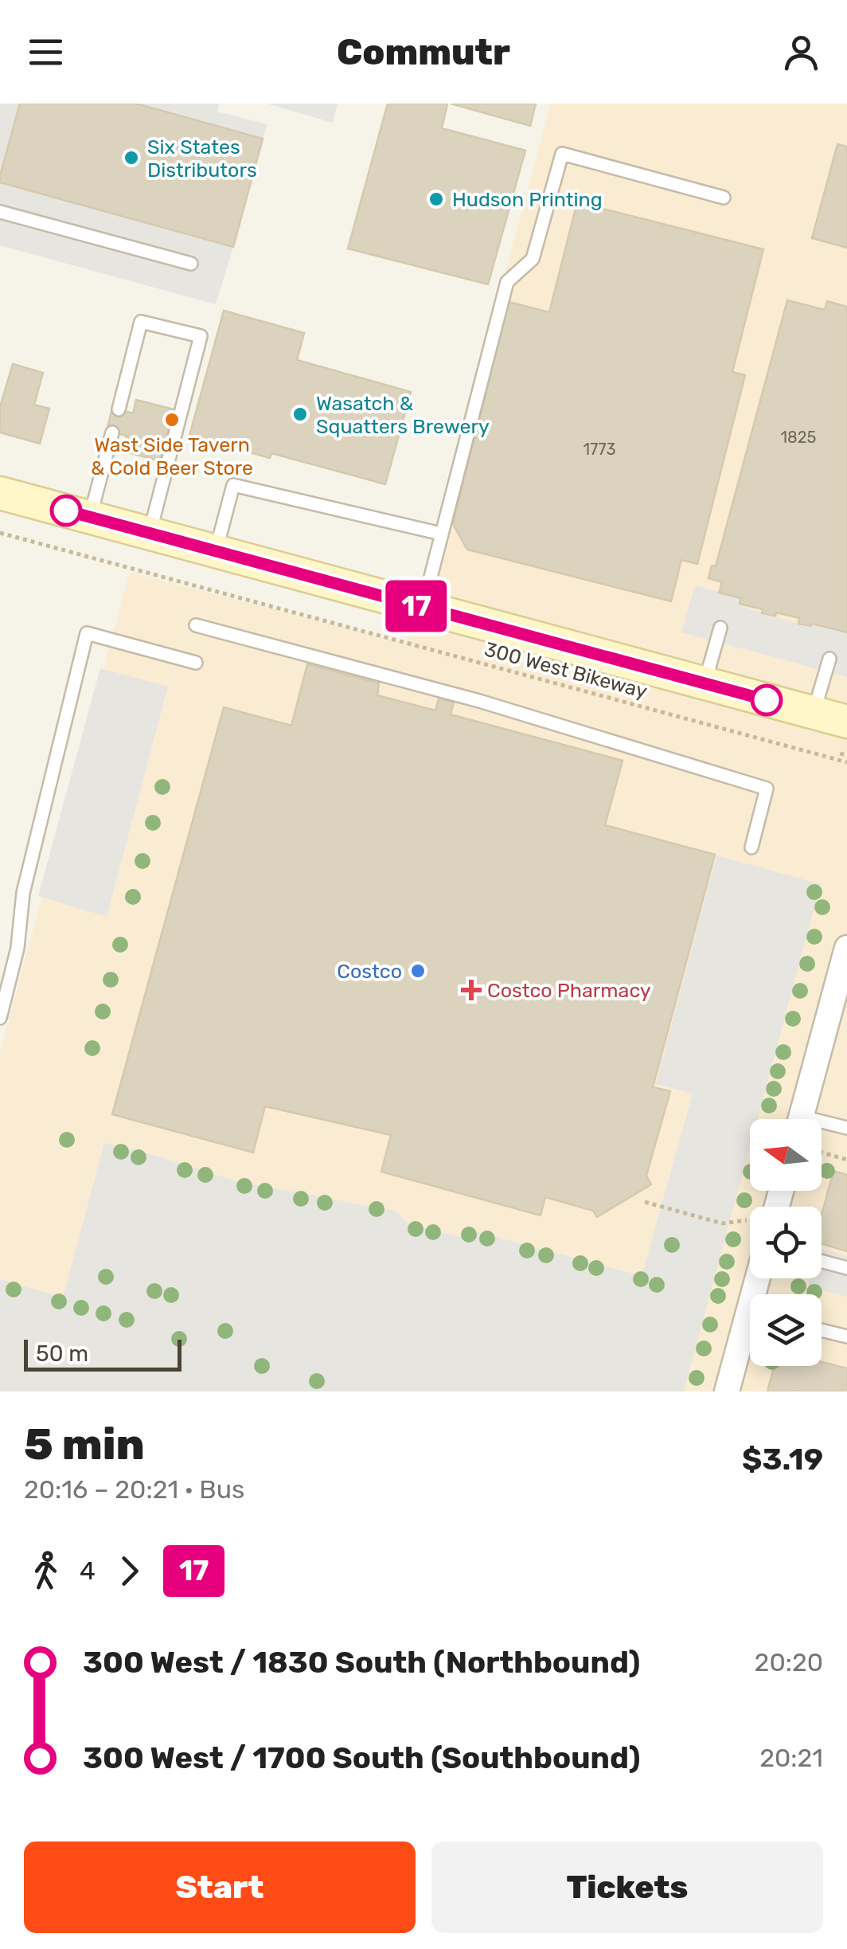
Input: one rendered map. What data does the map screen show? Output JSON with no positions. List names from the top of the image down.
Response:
{
  "streets": {
    "path": ["300 West Bikeway"]
  },
  "places": {
    "other": [
      "Six States Distributors",
      "Hudson Printing",
      "Wasatch & Squatters Brewery",
      "Wast Side Tavern & Cold Beer Store",
      "Costco"
    ],
    "health": ["Costco Pharmacy"]
  },
  "lines": ["bus line 17"],
  "house_numbers": ["1825", "1773"],
  "scale_bar": "50 m",
  "north": "left",
  "page": {
    "header": "Commutr",
    "on_map": "17",
    "scale": "50 m",
    "heading": ["5 min", "20:16 – 20:21 · Bus", "$3.19"],
    "legs": ["4", "17"],
    "list": [
      {
        "name": "300 West / 1830 South (Northbound)",
        "value": "20:20"
      },
      {
        "name": "300 West / 1700 South (Southbound)",
        "value": "20:21"
      }
    ],
    "buttons": ["Start", "Tickets"]
  }
}
